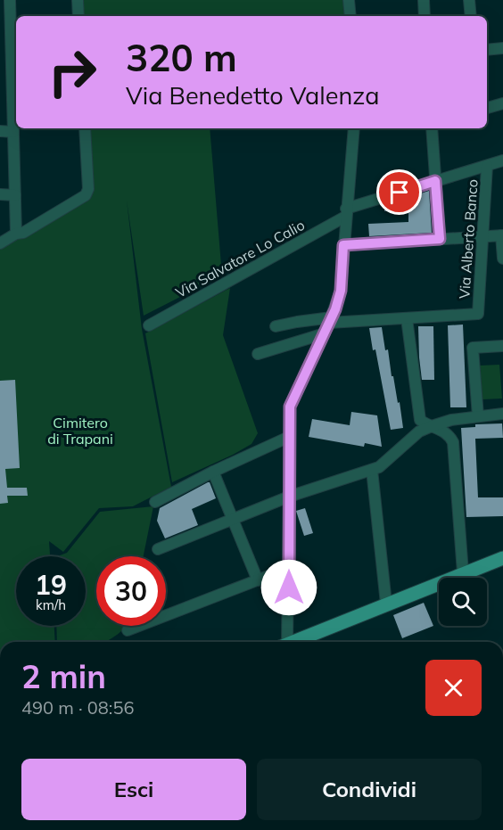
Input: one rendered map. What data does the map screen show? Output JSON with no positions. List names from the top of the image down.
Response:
{
  "streets": {
    "street": ["Via Alberto Banco", "Via Salvatore Lo Calio"]
  },
  "crossings": [
    ["Via Alberto Banco", "Via Salvatore Lo Calio"]
  ],
  "parks": ["Cimitero di Trapani"],
  "page": {
    "turn": ["320 m", "Via Benedetto Valenza"],
    "speed": "19 km/h",
    "limit": "30",
    "heading": ["2 min", "490 m · 08:56"],
    "buttons": ["Esci", "Condividi"]
  }
}
